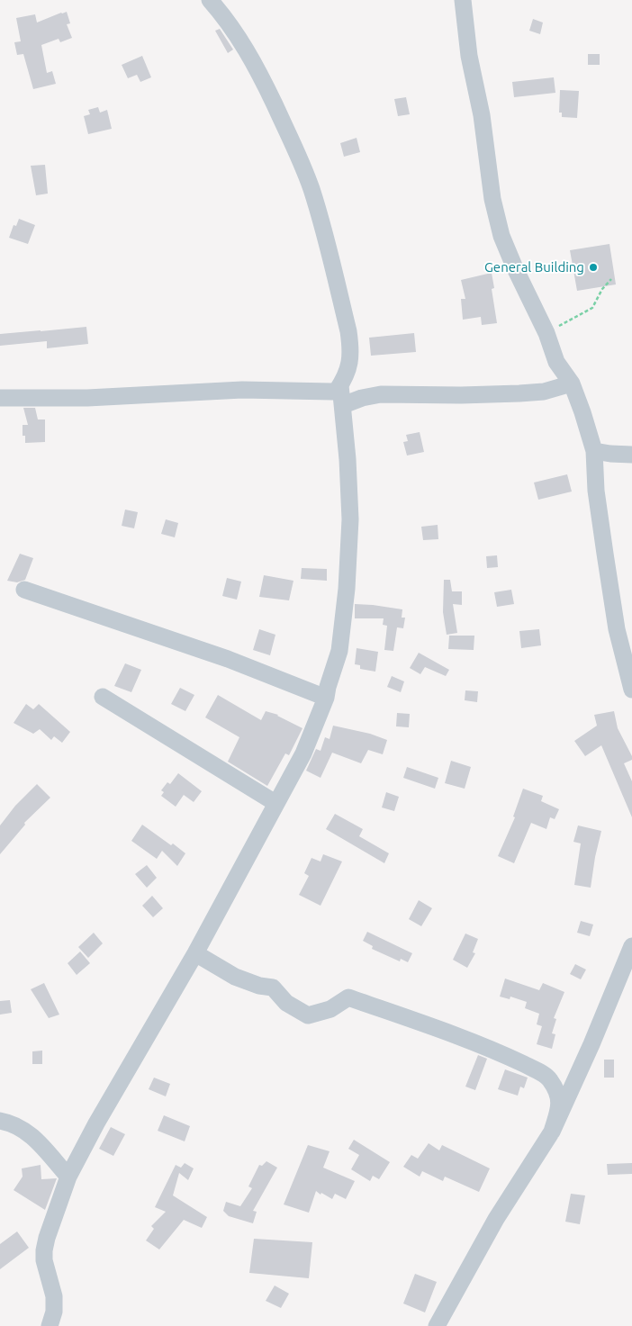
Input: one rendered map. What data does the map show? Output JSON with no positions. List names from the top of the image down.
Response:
{
  "places": ["General Building"]
}
